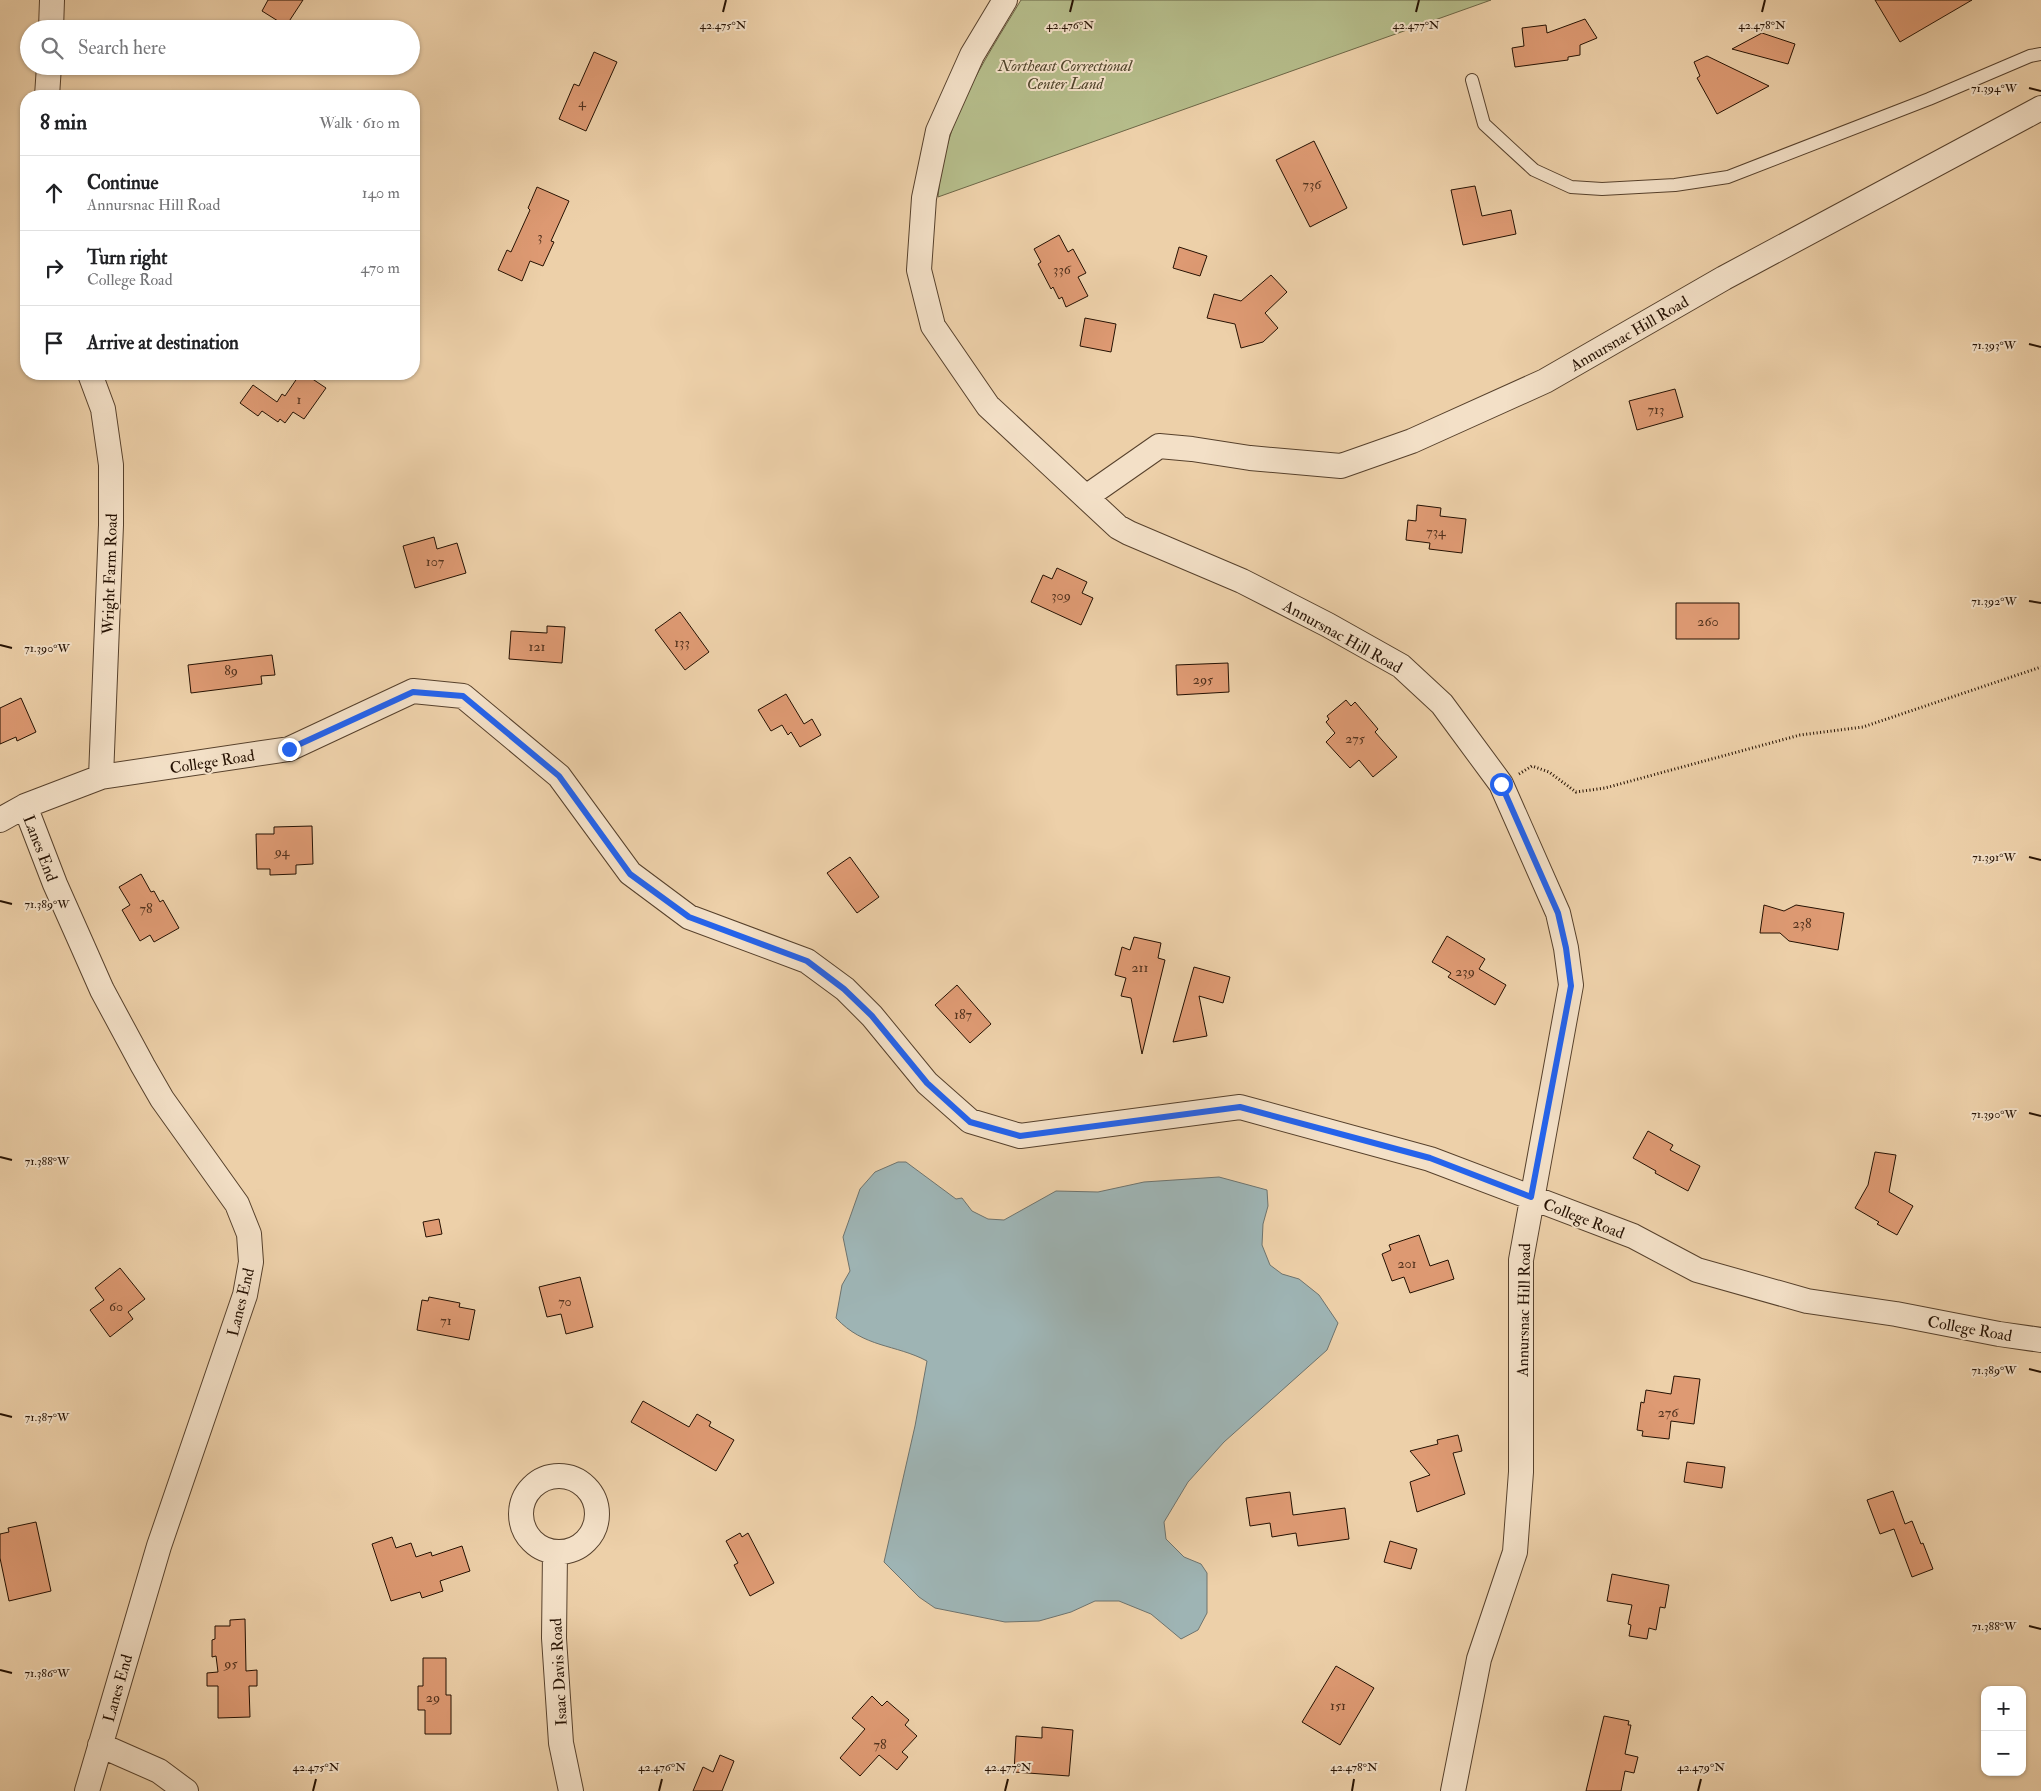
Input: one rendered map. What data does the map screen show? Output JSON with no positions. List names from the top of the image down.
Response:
{
  "streets": {
    "street": [
      "Annursnac Hill Road",
      "Wright Farm Road",
      "College Road",
      "Lanes End",
      "Isaac Davis Road"
    ]
  },
  "crossings": [
    ["Annursnac Hill Road", "College Road"],
    ["Wright Farm Road", "College Road"],
    ["College Road", "Lanes End"]
  ],
  "parks": ["Northeast Correctional Center Land"],
  "house_numbers": [
    "4",
    "736",
    "3",
    "336",
    "1",
    "713",
    "734",
    "107",
    "309",
    "260",
    "133",
    "121",
    "89",
    "295",
    "275",
    "94",
    "78",
    "238",
    "211",
    "239",
    "187",
    "201",
    "70",
    "60",
    "71",
    "276",
    "95",
    "29",
    "151",
    "78"
  ],
  "page": {
    "search": "Search here",
    "heading": ["8 min", "Walk · 610 m"],
    "list": [
      ["Continue", "Annursnac Hill Road", "140 m"],
      ["Turn right", "College Road", "470 m"],
      "Arrive at destination"
    ],
    "map_buttons": ["+", "−"]
  },
  "coordinates": [
    "42.475°N",
    "42.476°N",
    "42.477°N",
    "42.478°N",
    "71.394°W",
    "71.393°W",
    "71.392°W",
    "71.390°W",
    "71.391°W",
    "71.389°W",
    "71.388°W",
    "71.387°W",
    "71.386°W",
    "42.479°N"
  ]
}
